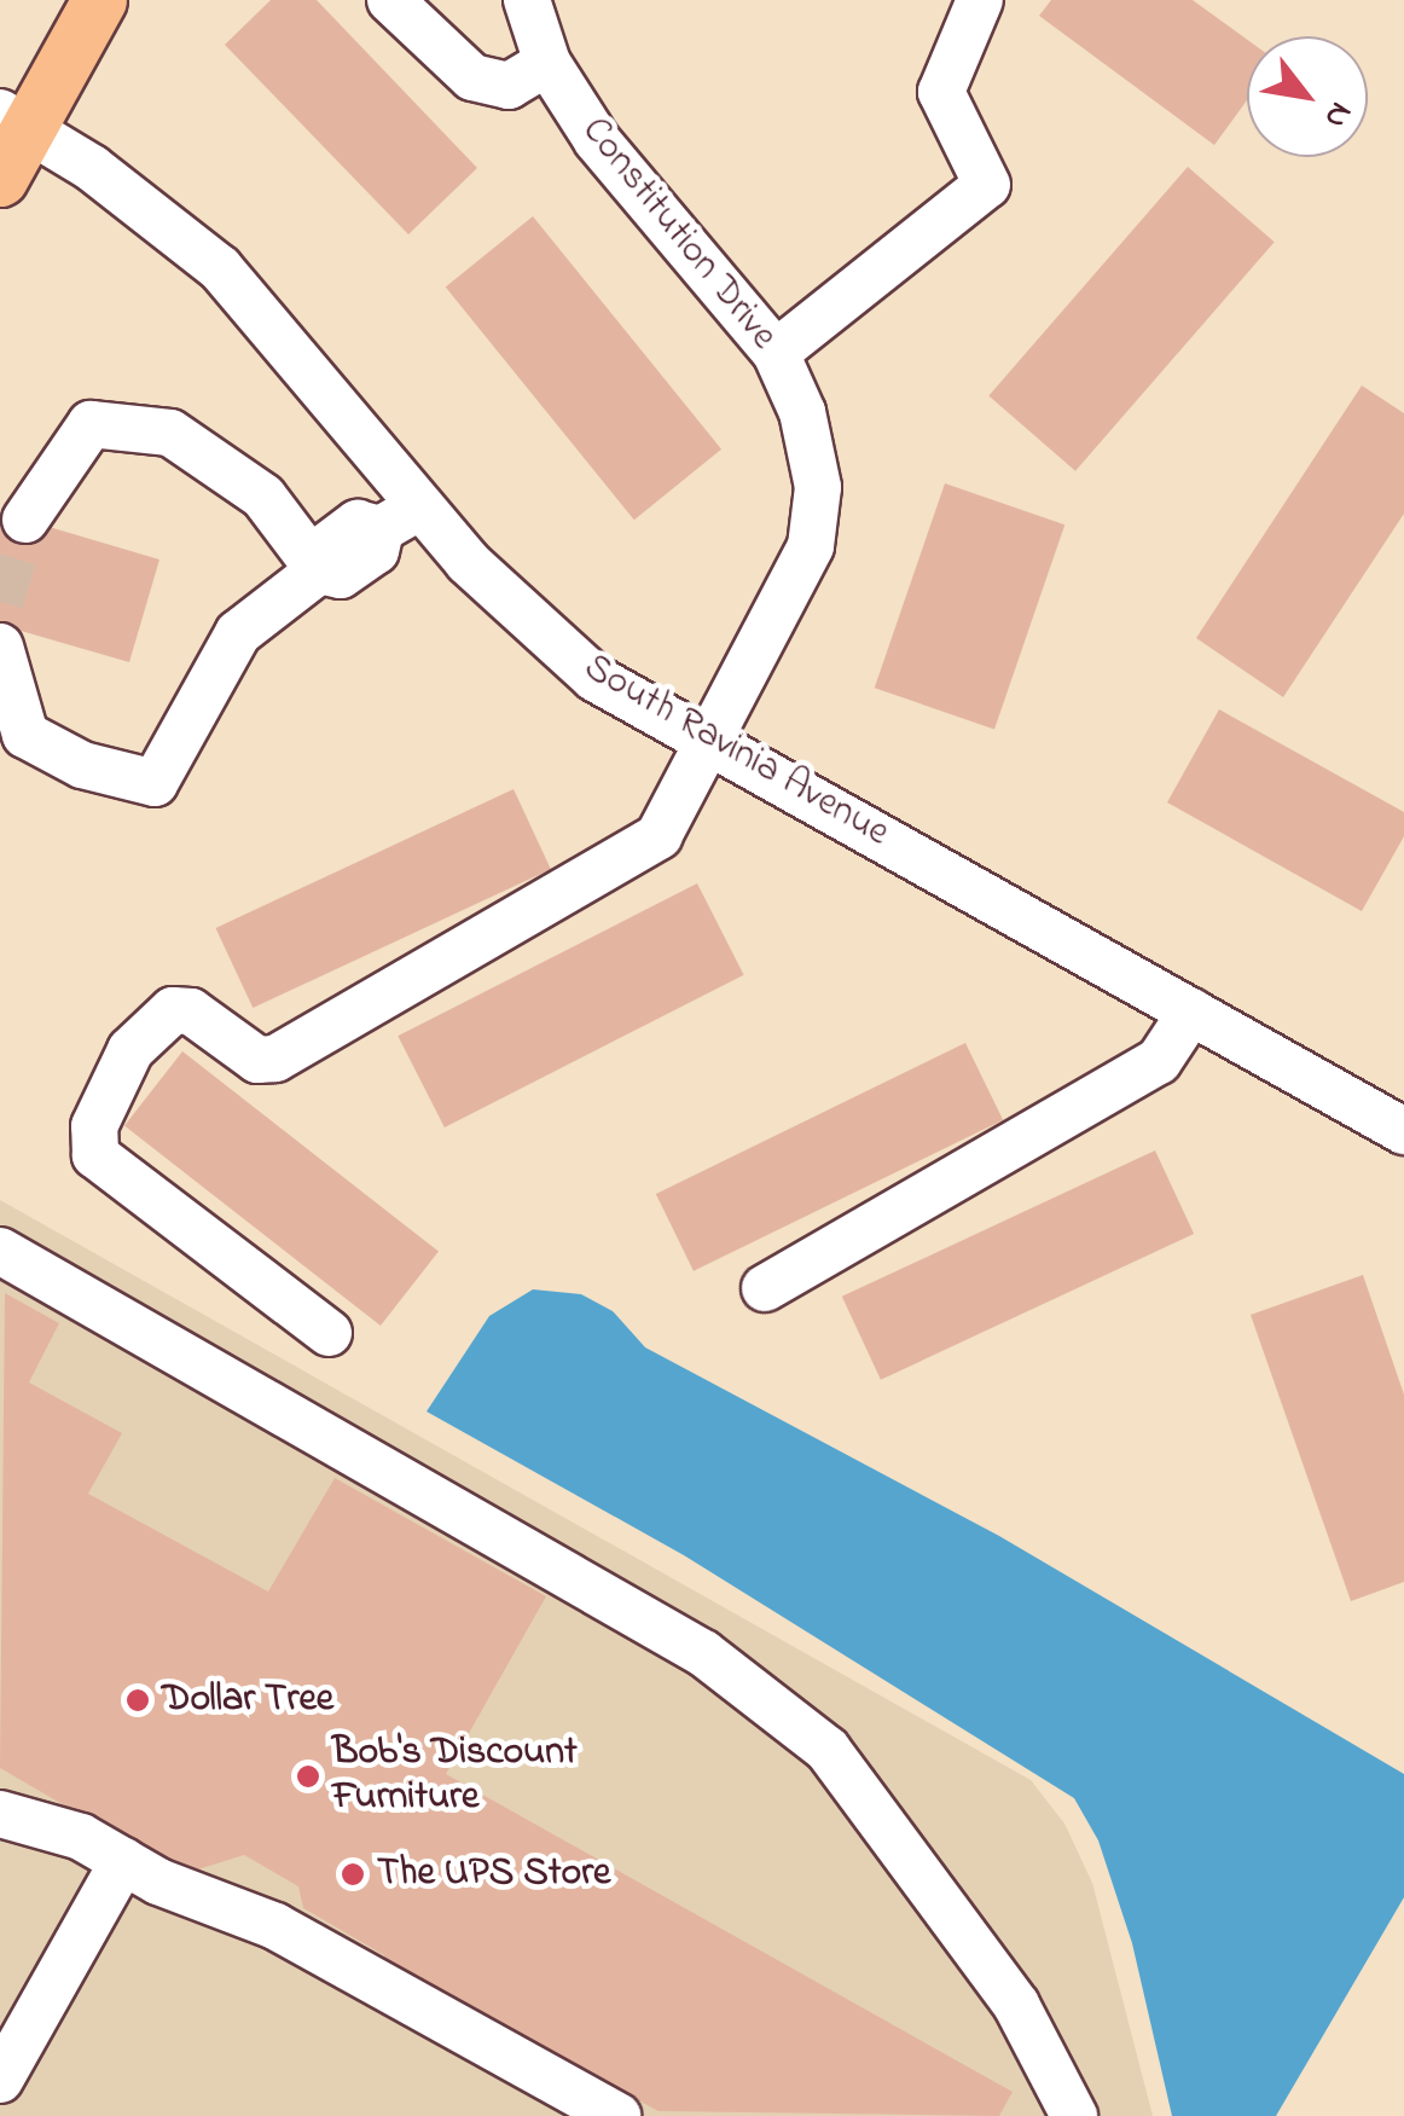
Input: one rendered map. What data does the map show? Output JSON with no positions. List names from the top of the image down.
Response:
{
  "streets": {
    "street": ["Constitution Drive", "South Ravinia Avenue"]
  },
  "crossings": [
    ["Constitution Drive", "South Ravinia Avenue"]
  ],
  "places": ["Dollar Tree", "Bob's Discount Furniture", "The UPS Store"],
  "north": "bottom right"
}
